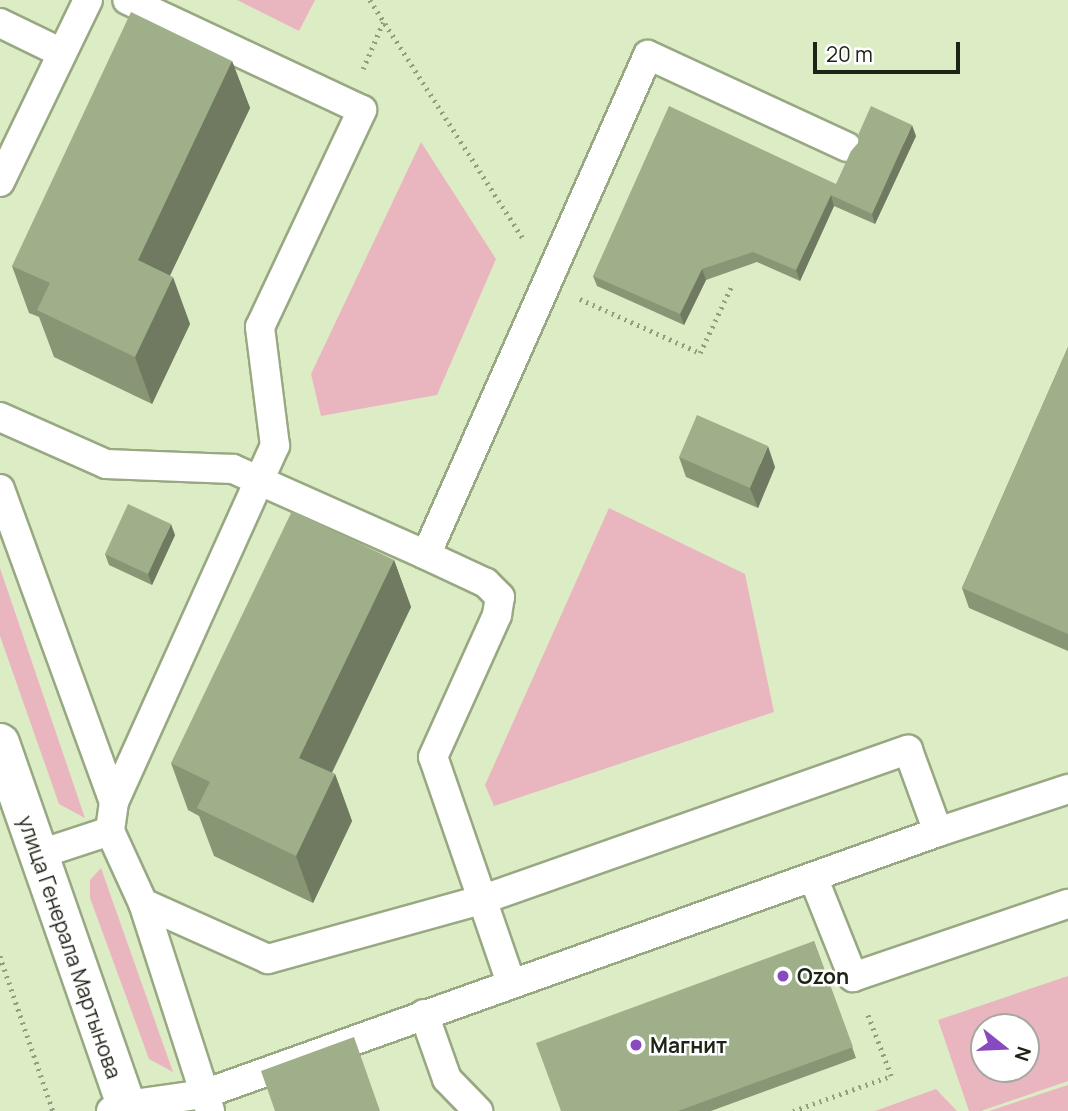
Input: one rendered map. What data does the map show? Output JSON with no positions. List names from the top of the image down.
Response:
{
  "streets": {
    "street": ["улица Генерала Мартынова"]
  },
  "places": ["Ozon", "Магнит"],
  "scale_bar": "20 m",
  "north": "right"
}
